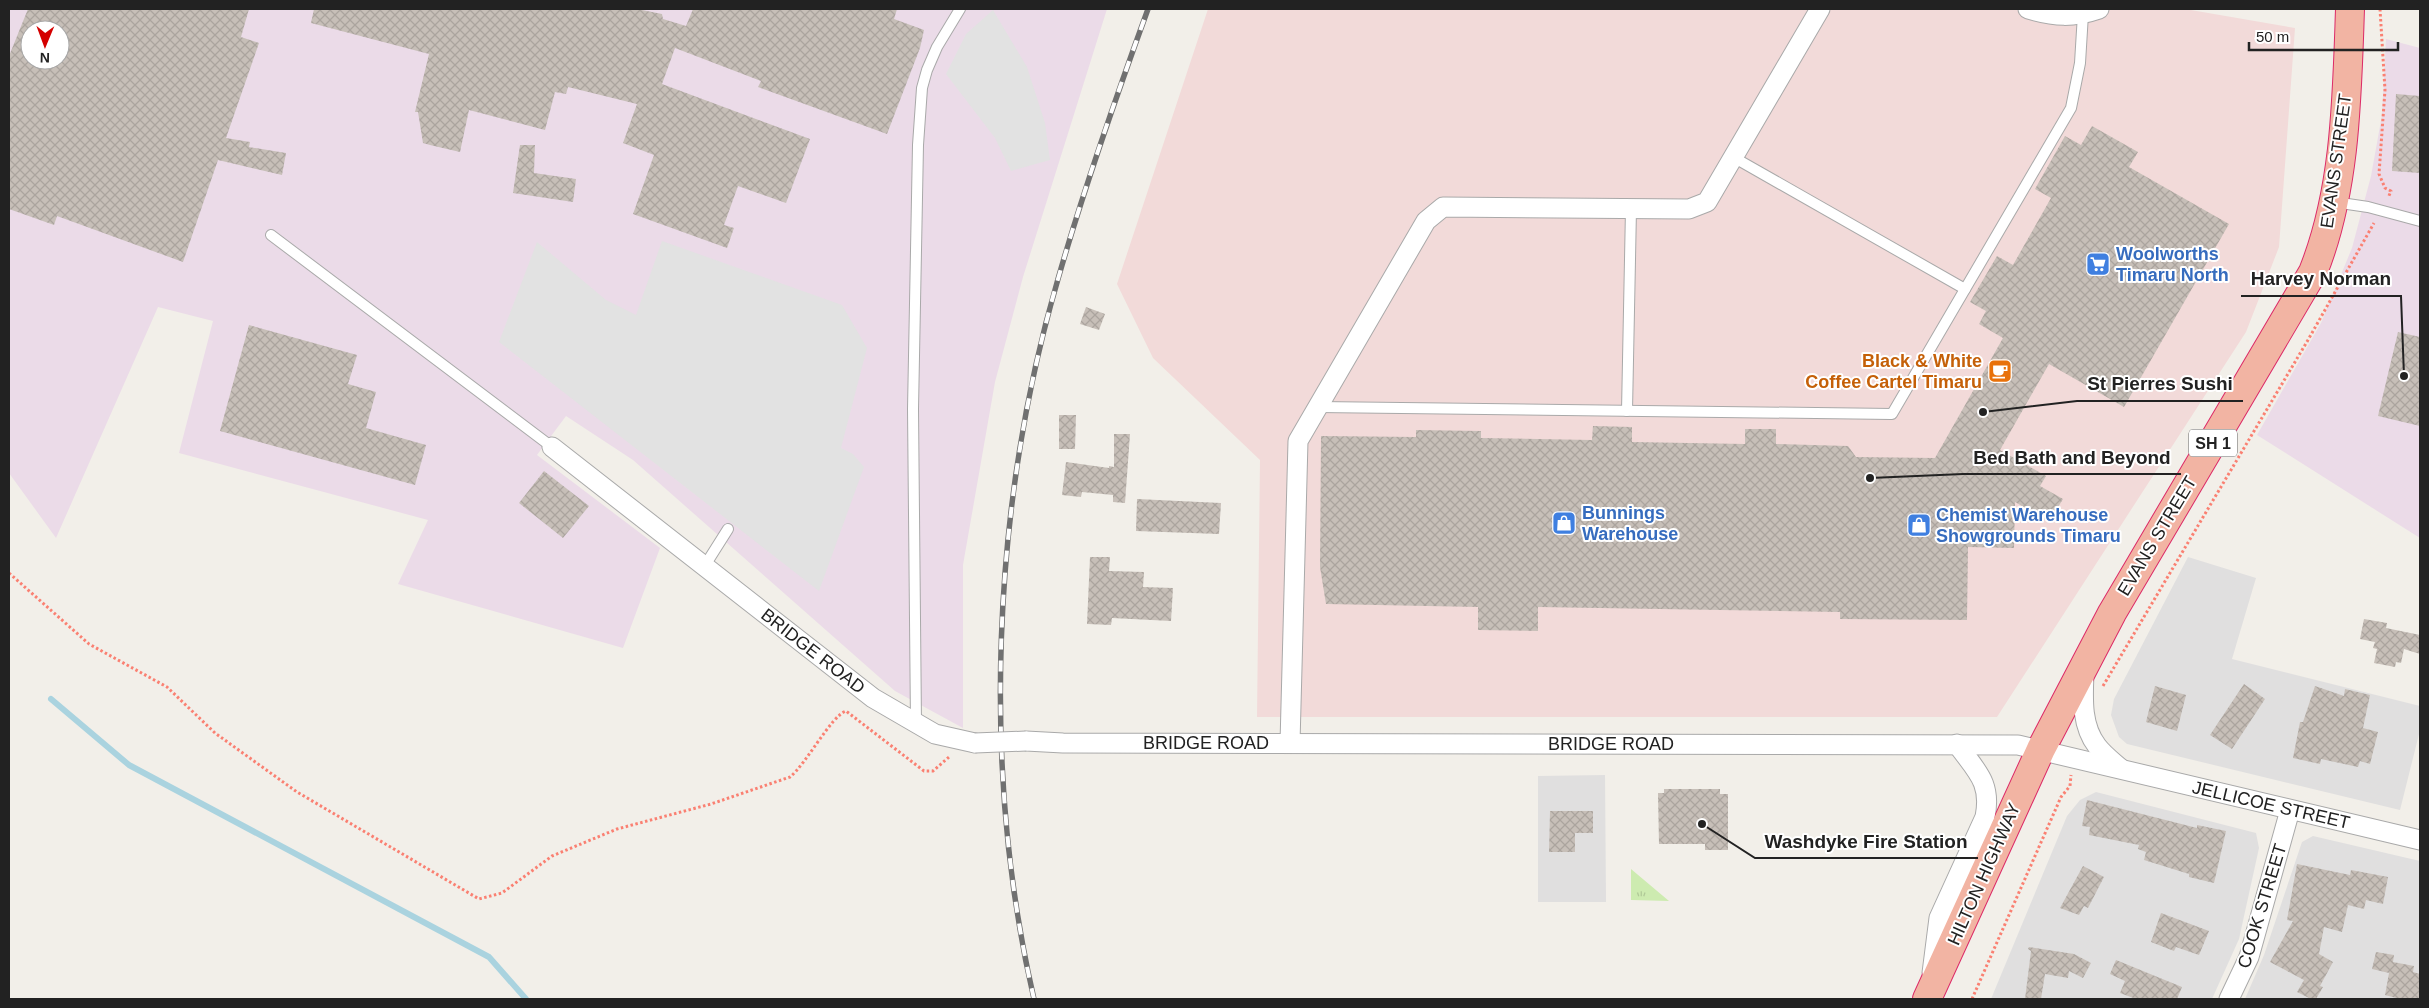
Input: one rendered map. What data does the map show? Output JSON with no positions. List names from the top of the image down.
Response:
{
  "streets": {
    "highway": ["EVANS STREET", "SH 1", "HILTON HIGHWAY"],
    "street": ["BRIDGE ROAD", "JELLICOE STREET", "COOK STREET"]
  },
  "crossings": [
    ["EVANS STREET", "BRIDGE ROAD"],
    ["EVANS STREET", "JELLICOE STREET"],
    ["EVANS STREET", "HILTON HIGHWAY"],
    ["BRIDGE ROAD", "JELLICOE STREET"],
    ["BRIDGE ROAD", "HILTON HIGHWAY"],
    ["JELLICOE STREET", "HILTON HIGHWAY"],
    ["JELLICOE STREET", "COOK STREET"]
  ],
  "places": {
    "supermarket": ["Woolworths Timaru North"],
    "cafe": ["Black & White Coffee Cartel Timaru"],
    "other": [
      "Harvey Norman",
      "St Pierres Sushi",
      "Bed Bath and Beyond",
      "Washdyke Fire Station"
    ],
    "shop": ["Bunnings Warehouse", "Chemist Warehouse Showgrounds Timaru"]
  },
  "scale_bar": "50 m",
  "north": "bottom"
}
